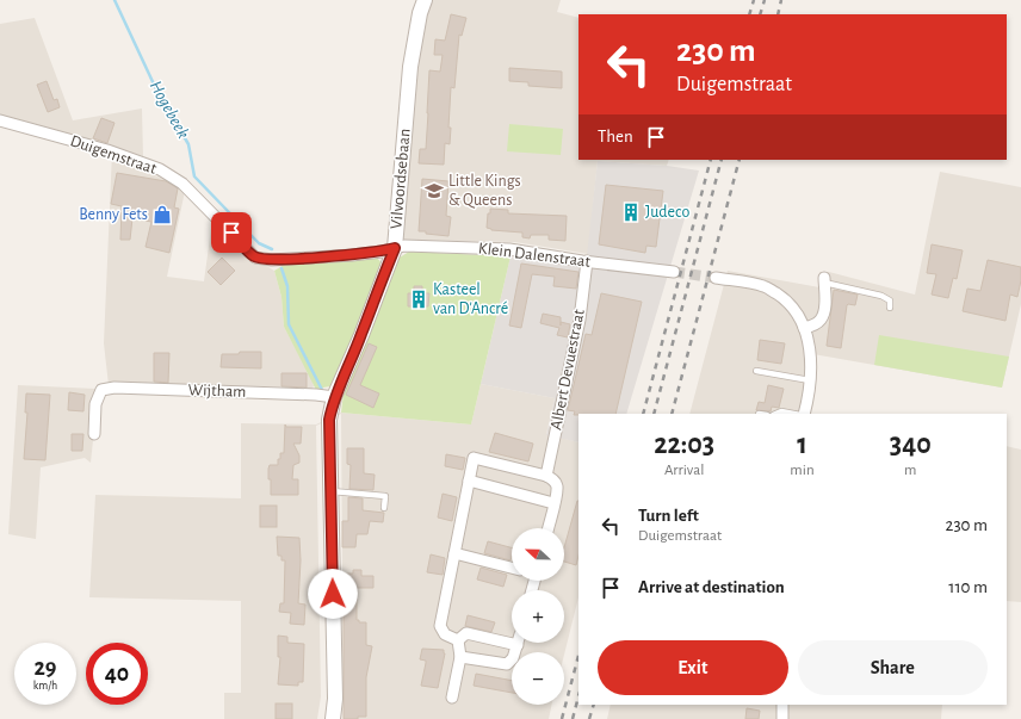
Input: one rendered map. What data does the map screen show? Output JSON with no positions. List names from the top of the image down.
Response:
{
  "streets": {
    "street": [
      "Duigemstraat",
      "Vilvoordsebaan",
      "Klein Dalenstraat",
      "Albert Devuestraat",
      "Wijtham"
    ]
  },
  "crossings": [
    ["Duigemstraat", "Vilvoordsebaan"],
    ["Duigemstraat", "Klein Dalenstraat"],
    ["Vilvoordsebaan", "Klein Dalenstraat"],
    ["Vilvoordsebaan", "Wijtham"],
    ["Klein Dalenstraat", "Albert Devuestraat"]
  ],
  "water": ["Hogebeek"],
  "places": {
    "school or university": ["Little Kings & Queens"],
    "building": ["Judeco", "Kasteel van D'Ancré"],
    "shop": ["Benny Fets"]
  },
  "north": "left",
  "page": {
    "turn": ["230 m", "Duigemstraat"],
    "then": "Then",
    "eta": [
      "22:03",
      "Arrival",
      "1",
      "min",
      "340",
      "m"
    ],
    "list": [
      {
        "name": "Turn left",
        "note": "Duigemstraat",
        "value": "230 m"
      },
      {
        "name": "Arrive at destination",
        "value": "110 m"
      }
    ],
    "map_buttons": ["+", "−"],
    "buttons": ["Exit", "Share"],
    "speed": "29 km/h",
    "limit": "40"
  }
}
